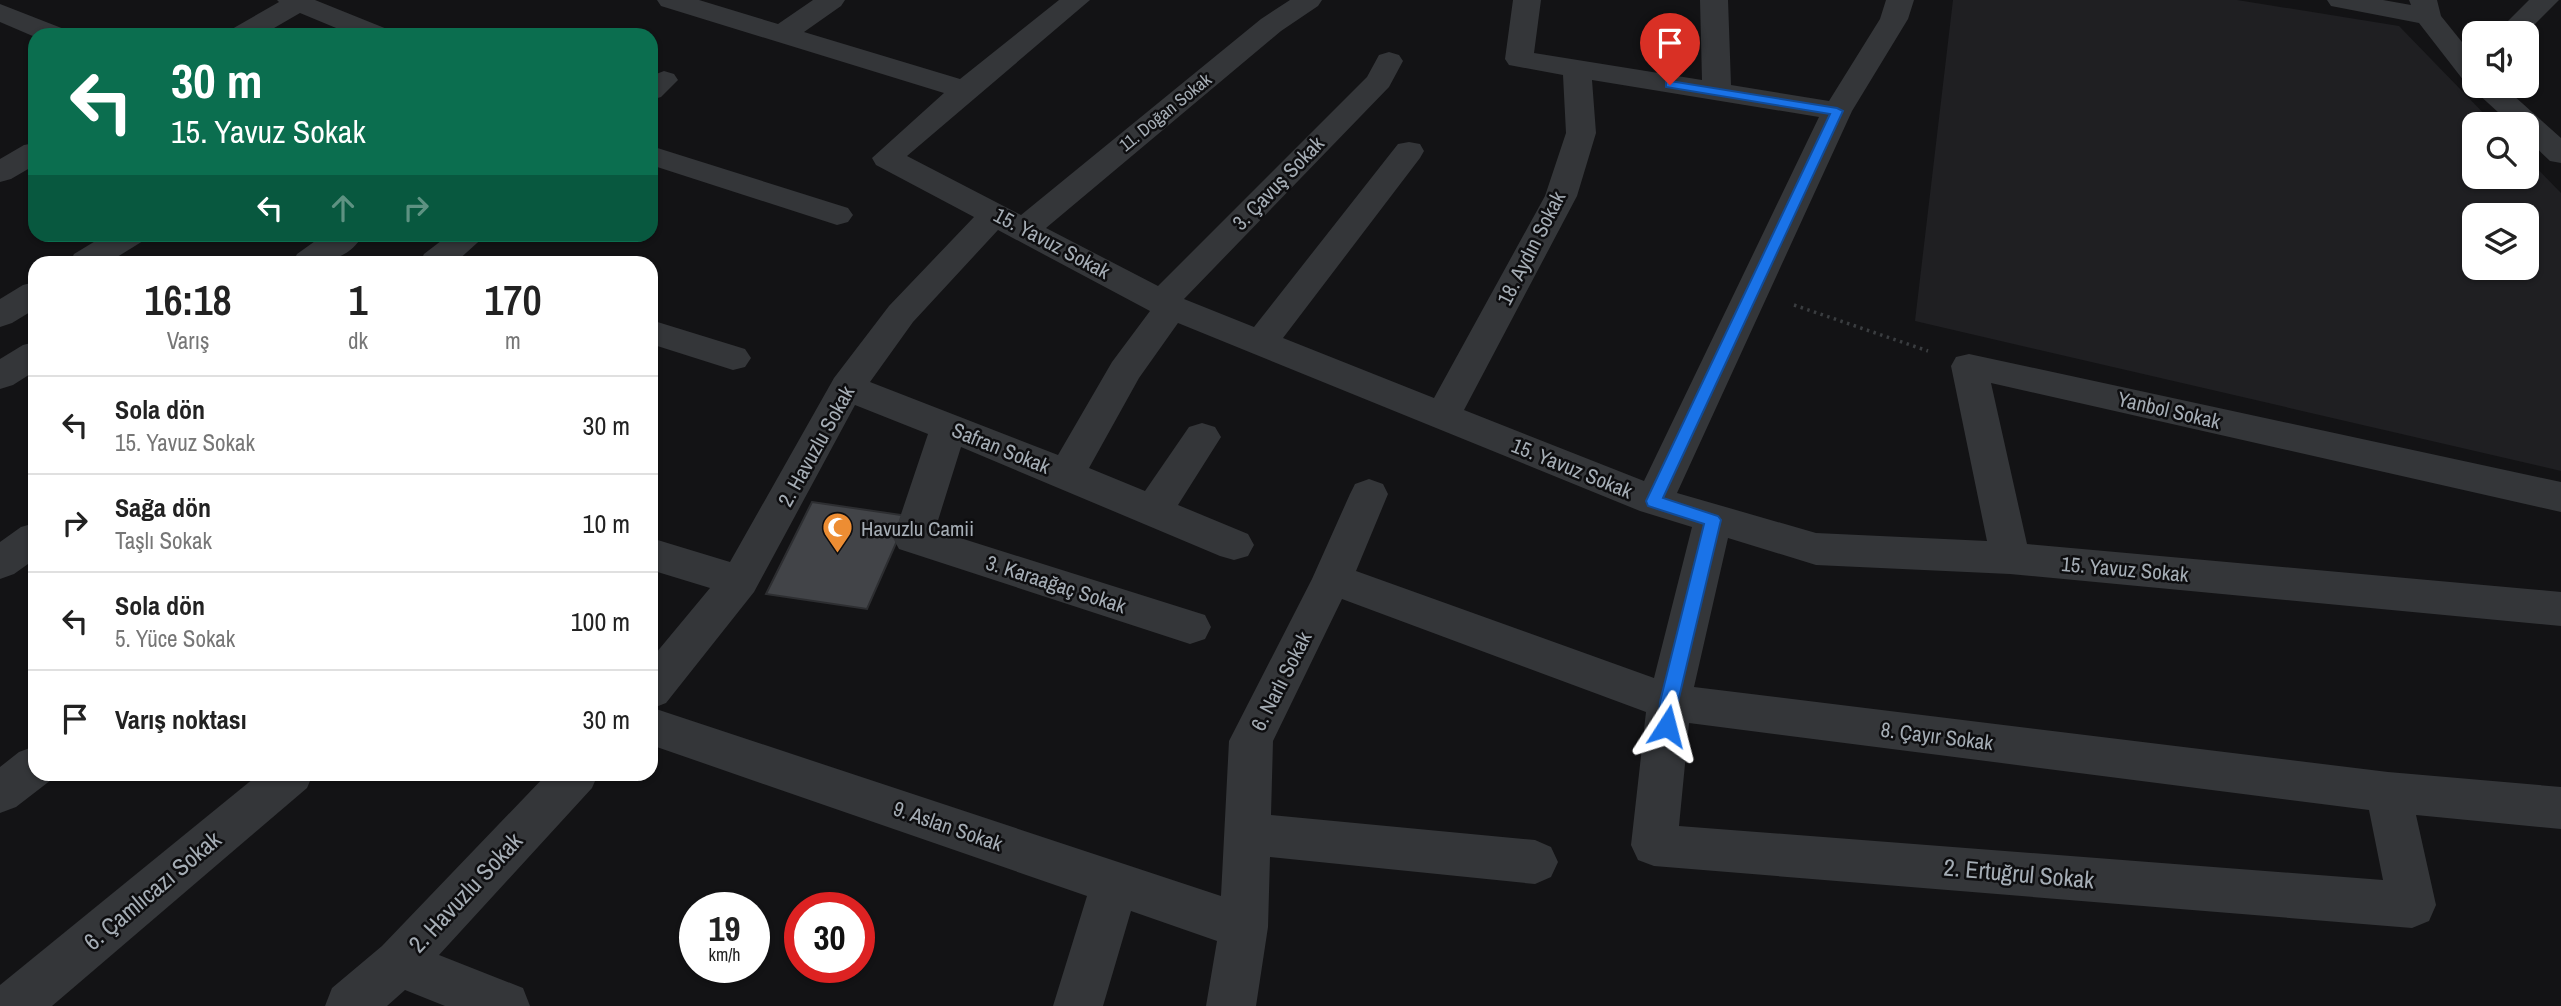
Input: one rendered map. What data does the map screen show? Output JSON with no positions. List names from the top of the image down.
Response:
{
  "streets": {
    "street": [
      "11. Doğan Sokak",
      "3. Çavuş Sokak",
      "15. Yavuz Sokak",
      "18. Aydın Sokak",
      "Yanbol Sokak",
      "2. Havuzlu Sokak",
      "Safran Sokak",
      "3. Karaağaç Sokak",
      "6. Narlı Sokak",
      "8. Çayır Sokak",
      "9. Aslan Sokak",
      "2. Ertuğrul Sokak",
      "6. Çamlıcazı Sokak"
    ]
  },
  "crossings": [
    ["11. Doğan Sokak", "15. Yavuz Sokak"],
    ["11. Doğan Sokak", "2. Havuzlu Sokak"],
    ["3. Çavuş Sokak", "15. Yavuz Sokak"],
    ["3. Çavuş Sokak", "Safran Sokak"],
    ["15. Yavuz Sokak", "18. Aydın Sokak"],
    ["15. Yavuz Sokak", "Yanbol Sokak"],
    ["15. Yavuz Sokak", "2. Havuzlu Sokak"],
    ["2. Havuzlu Sokak", "Safran Sokak"],
    ["Safran Sokak", "3. Karaağaç Sokak"],
    ["6. Narlı Sokak", "8. Çayır Sokak"],
    ["6. Narlı Sokak", "9. Aslan Sokak"],
    ["8. Çayır Sokak", "2. Ertuğrul Sokak"]
  ],
  "places": {
    "mosque": ["Havuzlu Camii"]
  },
  "page": {
    "turn": ["30 m", "15. Yavuz Sokak"],
    "eta": [
      "16:18",
      "Varış",
      "1",
      "dk",
      "170",
      "m"
    ],
    "list": [
      {
        "name": "Sola dön",
        "note": "15. Yavuz Sokak",
        "value": "30 m"
      },
      {
        "name": "Sağa dön",
        "note": "Taşlı Sokak",
        "value": "10 m"
      },
      {
        "name": "Sola dön",
        "note": "5. Yüce Sokak",
        "value": "100 m"
      },
      {
        "name": "Varış noktası",
        "value": "30 m"
      }
    ],
    "speed": "19 km/h",
    "limit": "30"
  }
}
